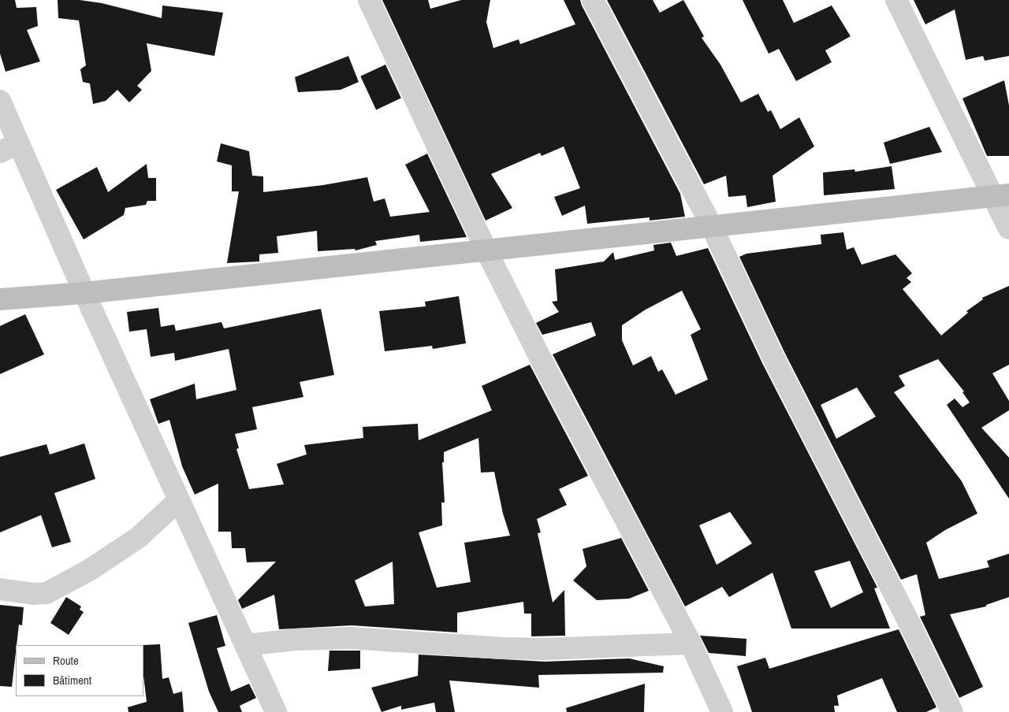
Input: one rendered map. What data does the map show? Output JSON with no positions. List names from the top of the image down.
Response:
{
  "legend": ["Route", "Bâtiment"]
}
